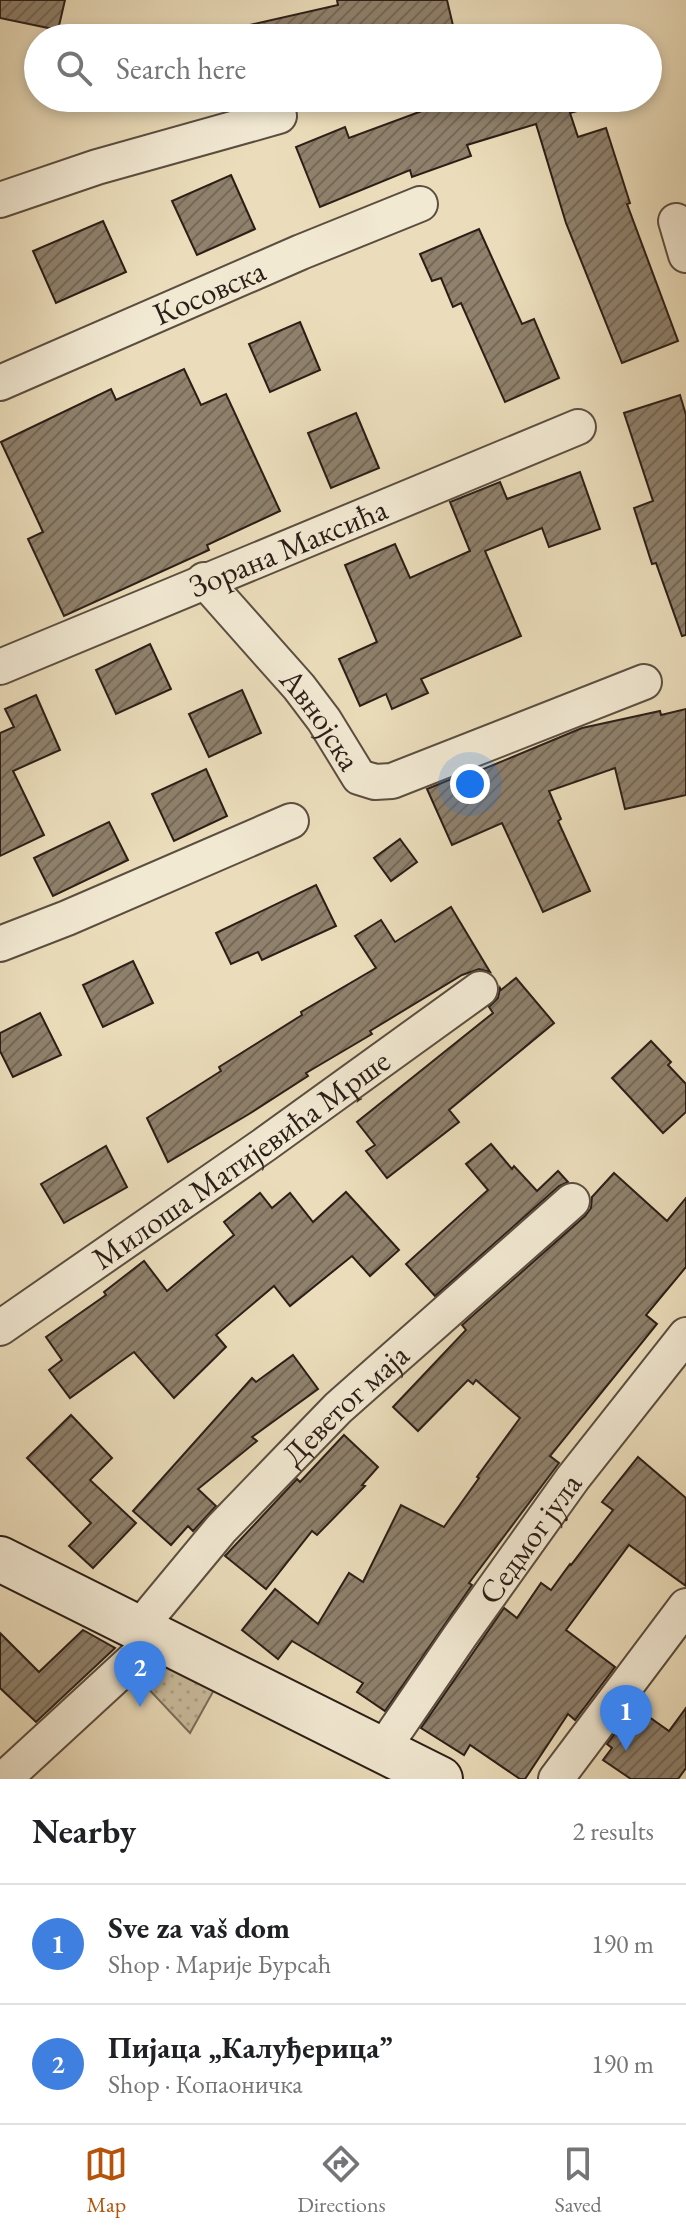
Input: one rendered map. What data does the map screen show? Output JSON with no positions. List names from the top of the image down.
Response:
{
  "streets": {
    "street": [
      "Косовска",
      "Зорана Максића",
      "Авнојска",
      "Милоша Матијевића Мрше",
      "Деветог маја",
      "Седмог јула"
    ]
  },
  "crossings": [
    ["Зорана Максића", "Авнојска"]
  ],
  "page": {
    "search": "Search here",
    "pins": ["2", "1"],
    "heading": ["Nearby", "2 results"],
    "list": [
      {
        "mark": "1",
        "name": "Sve za vaš dom",
        "note": "Shop · Марије Бурсаћ",
        "value": "190 m"
      },
      {
        "mark": "2",
        "name": "Пијаца „Калуђерица”",
        "note": "Shop · Копаоничка",
        "value": "190 m"
      }
    ],
    "nav": ["Map", "Directions", "Saved"]
  }
}
